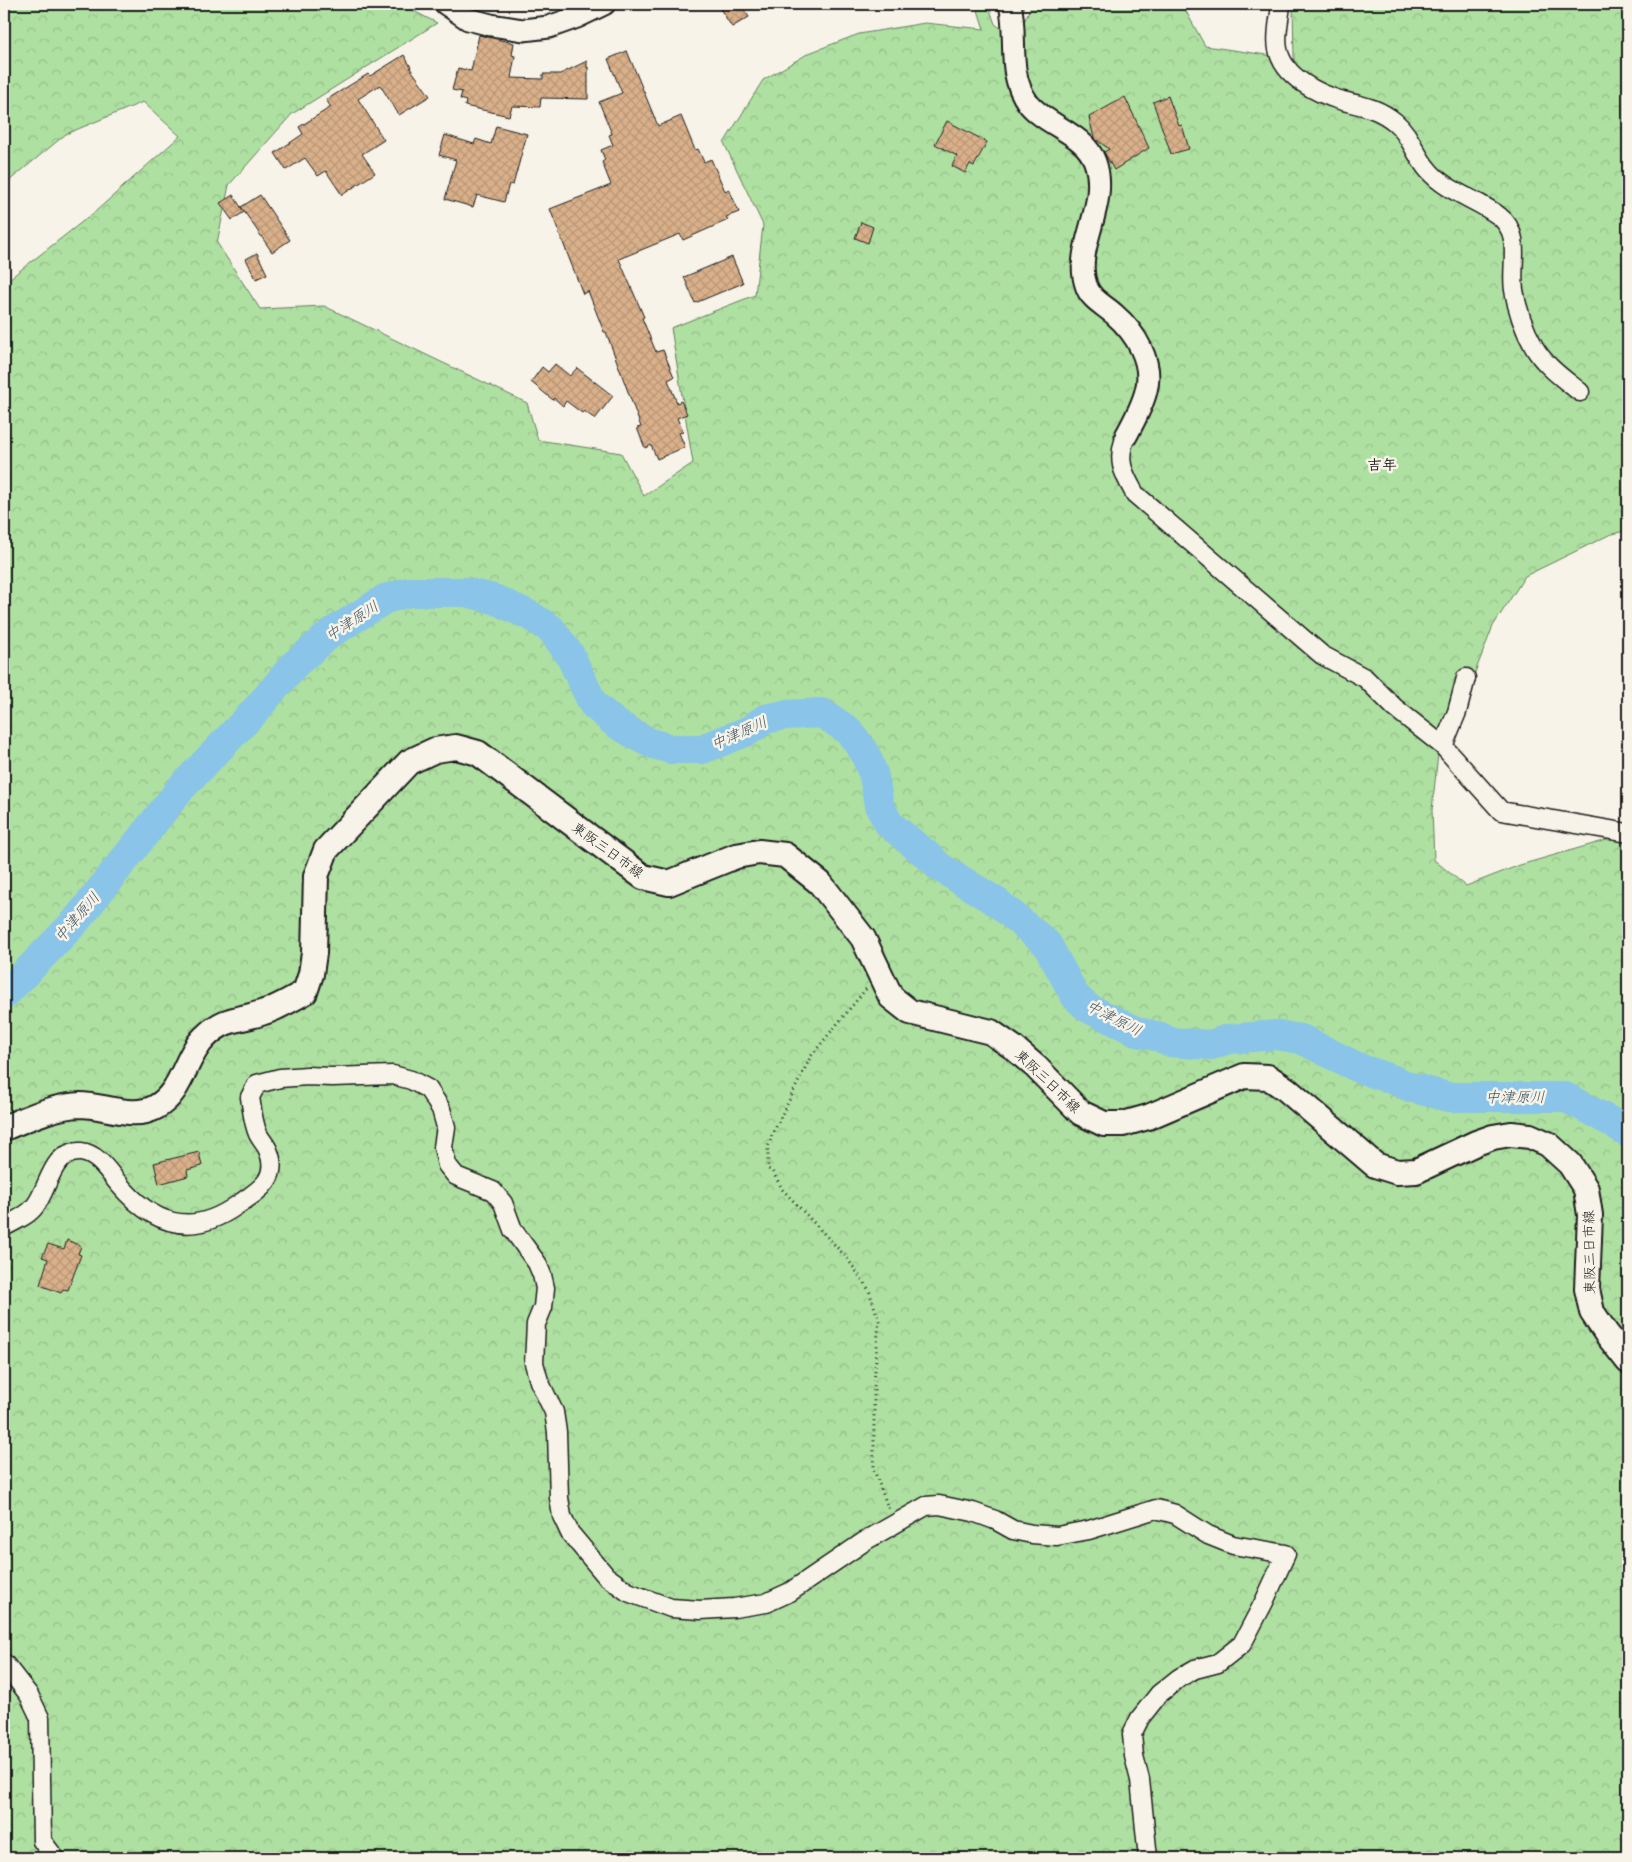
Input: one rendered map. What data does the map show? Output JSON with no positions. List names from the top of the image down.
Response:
{
  "streets": {
    "main road": ["東阪三日市線"]
  },
  "districts": ["吉年"],
  "water": ["中津原川"]
}
